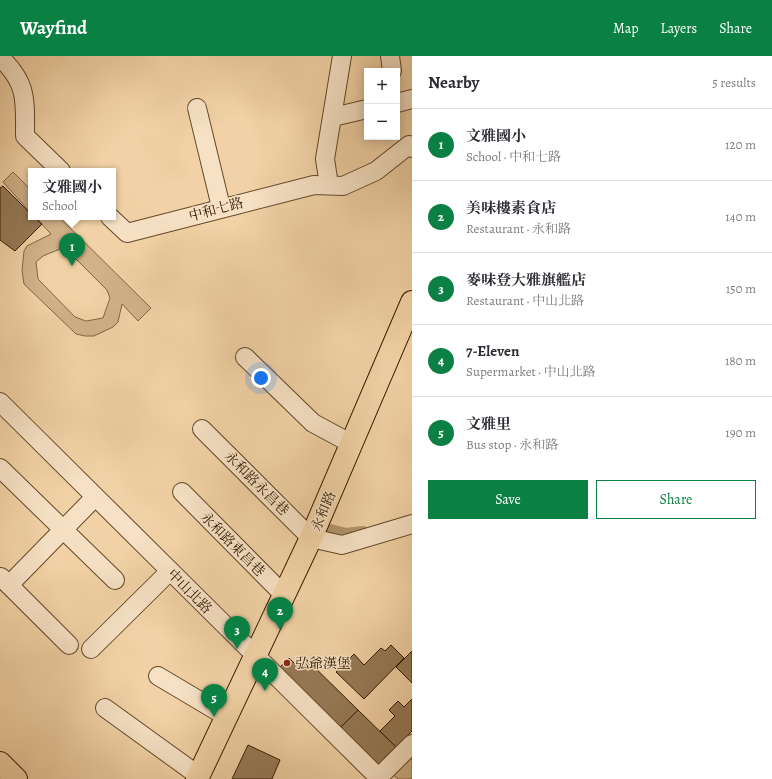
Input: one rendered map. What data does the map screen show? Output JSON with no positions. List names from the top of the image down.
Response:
{
  "streets": {
    "main road": ["永和路"],
    "street": [
      "中和七路",
      "永和路永昌巷",
      "永和路東昌巷",
      "中山北路"
    ]
  },
  "crossings": [
    ["永和路永昌巷", "永和路"],
    ["永和路", "永和路東昌巷"],
    ["永和路", "中山北路"]
  ],
  "places": ["弘爺漢堡"],
  "page": {
    "header": "Wayfind",
    "nav": ["Map", "Layers", "Share"],
    "heading": ["Nearby", "5 results"],
    "map_buttons": ["+", "−"],
    "list": [
      {
        "mark": "1",
        "name": "文雅國小",
        "note": "School · 中和七路",
        "value": "120 m"
      },
      {
        "mark": "2",
        "name": "美味樓素食店",
        "note": "Restaurant · 永和路",
        "value": "140 m"
      },
      {
        "mark": "3",
        "name": "麥味登大雅旗艦店",
        "note": "Restaurant · 中山北路",
        "value": "150 m"
      },
      {
        "mark": "4",
        "name": "7-Eleven",
        "note": "Supermarket · 中山北路",
        "value": "180 m"
      },
      {
        "mark": "5",
        "name": "文雅里",
        "note": "Bus stop · 永和路",
        "value": "190 m"
      }
    ],
    "popup": ["文雅國小", "School"],
    "pins": [
      "1",
      "2",
      "3",
      "4",
      "5"
    ],
    "buttons": ["Save", "Share"]
  }
}
